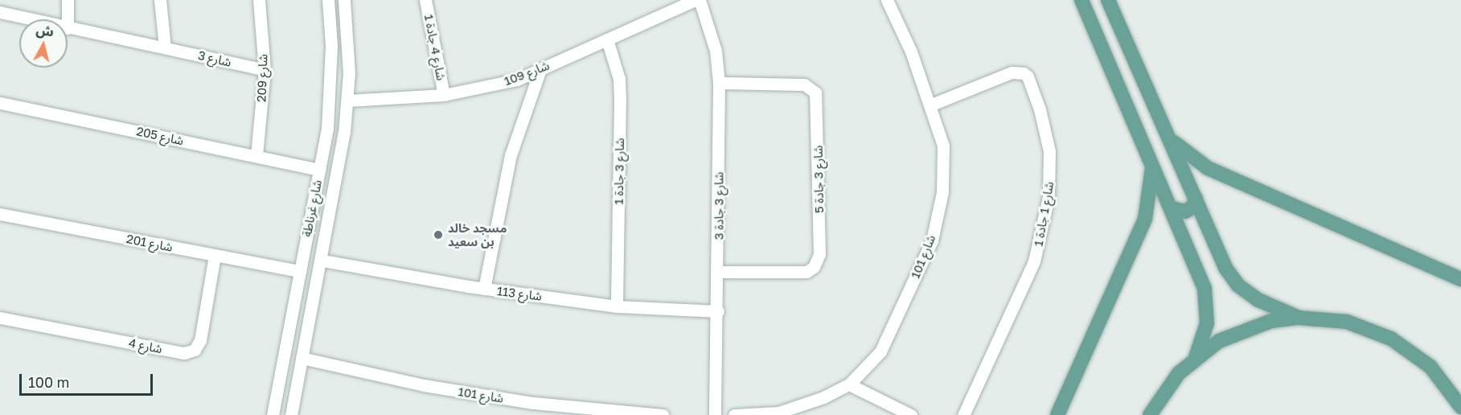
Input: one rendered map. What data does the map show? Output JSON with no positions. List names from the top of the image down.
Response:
{
  "streets": {
    "street": [
      "شارع 4 جادة 1",
      "شارع 3",
      "شارع 109",
      "شارع 209",
      "شارع 205",
      "شارع 3 جادة 1",
      "شارع 3 جادة 5",
      "شارع 3 جادة 3",
      "شارع غرناطة",
      "شارع 1 جادة 1",
      "شارع 201",
      "شارع 101",
      "شارع 113",
      "شارع 4"
    ]
  },
  "crossings": [
    ["شارع 4 جادة 1", "شارع 109"],
    ["شارع 3", "شارع 209"],
    ["شارع 109", "شارع 3 جادة 1"],
    ["شارع 109", "شارع غرناطة"],
    ["شارع 209", "شارع 205"],
    ["شارع 205", "شارع غرناطة"],
    ["شارع 3 جادة 1", "شارع 113"],
    ["شارع 3 جادة 5", "شارع 3 جادة 3"],
    ["شارع 3 جادة 3", "شارع 113"],
    ["شارع غرناطة", "شارع 201"],
    ["شارع غرناطة", "شارع 101"],
    ["شارع غرناطة", "شارع 113"],
    ["شارع 1 جادة 1", "شارع 101"],
    ["شارع 201", "شارع 4"]
  ],
  "places": ["مسجد خالد بن سعيد"],
  "scale_bar": "100 m",
  "north": "top"
}
